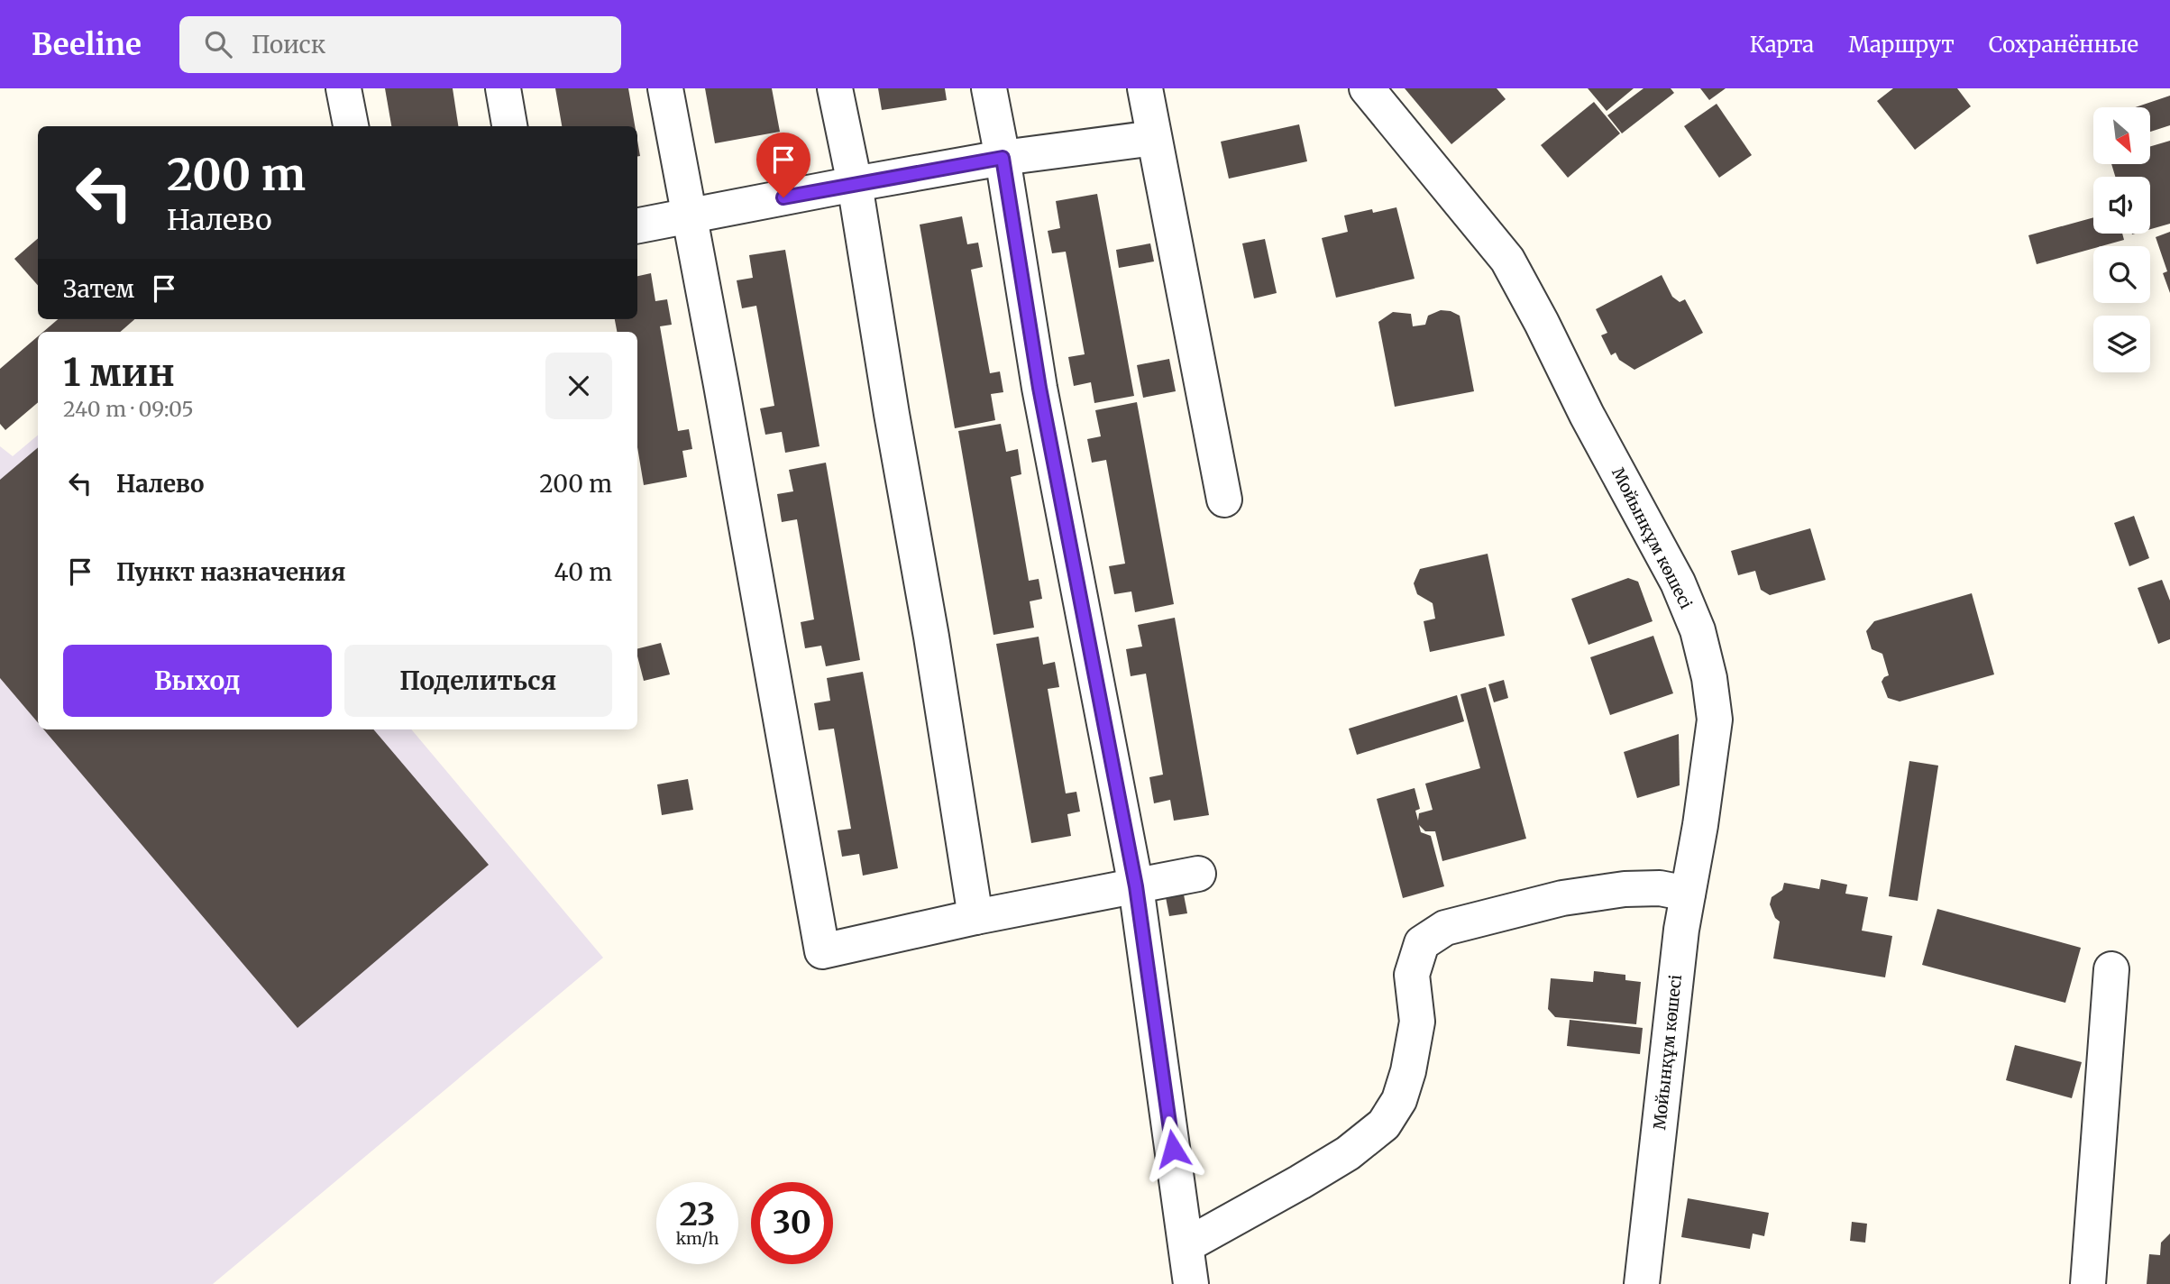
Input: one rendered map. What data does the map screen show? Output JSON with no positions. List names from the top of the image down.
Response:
{
  "streets": {
    "street": ["Мойынқұм көшесі"]
  },
  "north": "bottom right",
  "page": {
    "header": "Beeline",
    "search": "Поиск",
    "nav": ["Карта", "Маршрут", "Сохранённые"],
    "turn": ["200 m", "Налево"],
    "then": "Затем",
    "heading": ["1 мин", "240 m · 09:05"],
    "list": [
      {
        "name": "Налево",
        "value": "200 m"
      },
      {
        "name": "Пункт назначения",
        "value": "40 m"
      }
    ],
    "buttons": ["Выход", "Поделиться"],
    "speed": "23 km/h",
    "limit": "30"
  }
}
